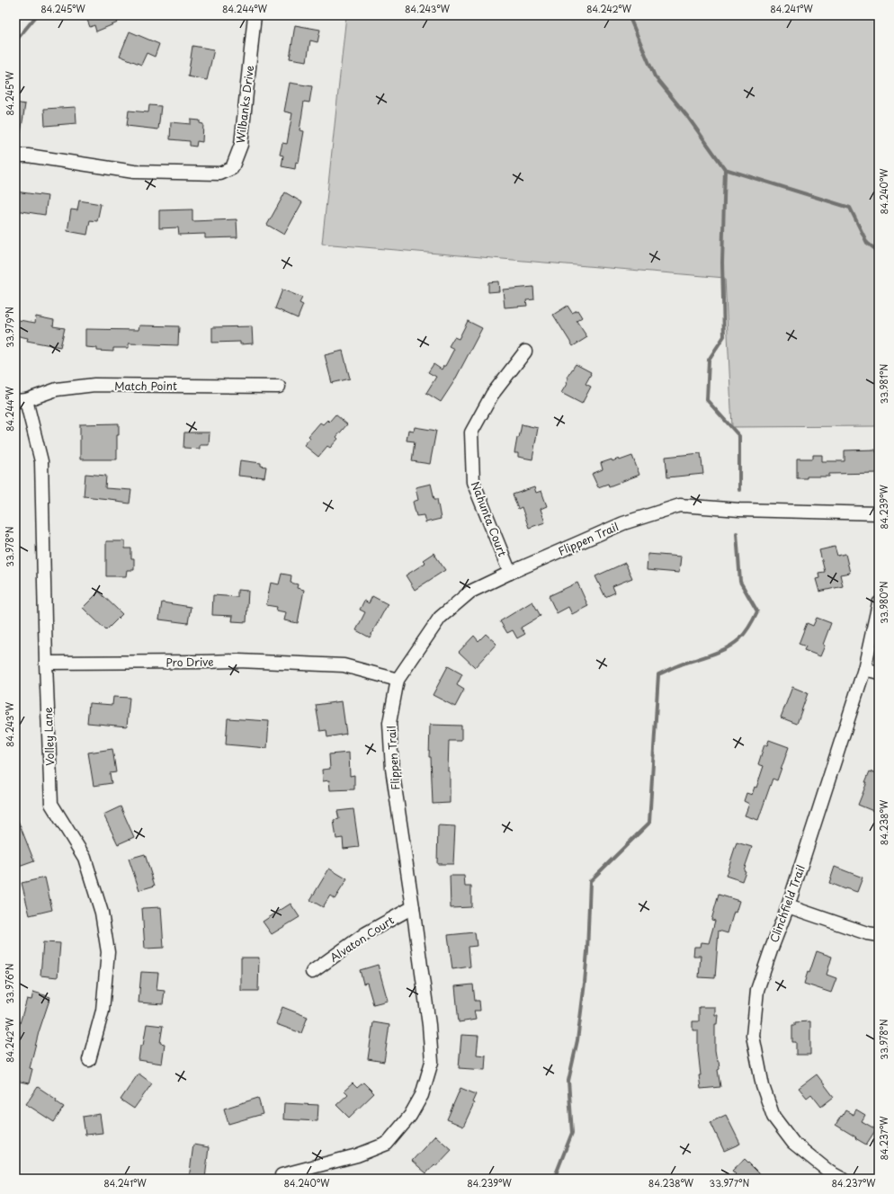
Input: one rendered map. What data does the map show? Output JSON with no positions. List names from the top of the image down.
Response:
{
  "streets": {
    "street": [
      "Wilbanks Drive",
      "Match Point",
      "Nahunta Court",
      "Flippen Trail",
      "Pro Drive",
      "Volley Lane",
      "Clinchfield Trail",
      "Alvaton Court"
    ]
  },
  "crossings": [
    ["Match Point", "Volley Lane"],
    ["Nahunta Court", "Flippen Trail"],
    ["Flippen Trail", "Pro Drive"],
    ["Flippen Trail", "Alvaton Court"],
    ["Pro Drive", "Volley Lane"]
  ],
  "coordinates": [
    "84.245°W",
    "84.244°W",
    "84.243°W",
    "84.242°W",
    "84.241°W",
    "84.240°W",
    "33.979°N",
    "33.981°N",
    "84.239°W",
    "33.978°N",
    "33.980°N",
    "84.238°W",
    "33.976°N",
    "84.237°W",
    "33.977°N"
  ]
}
